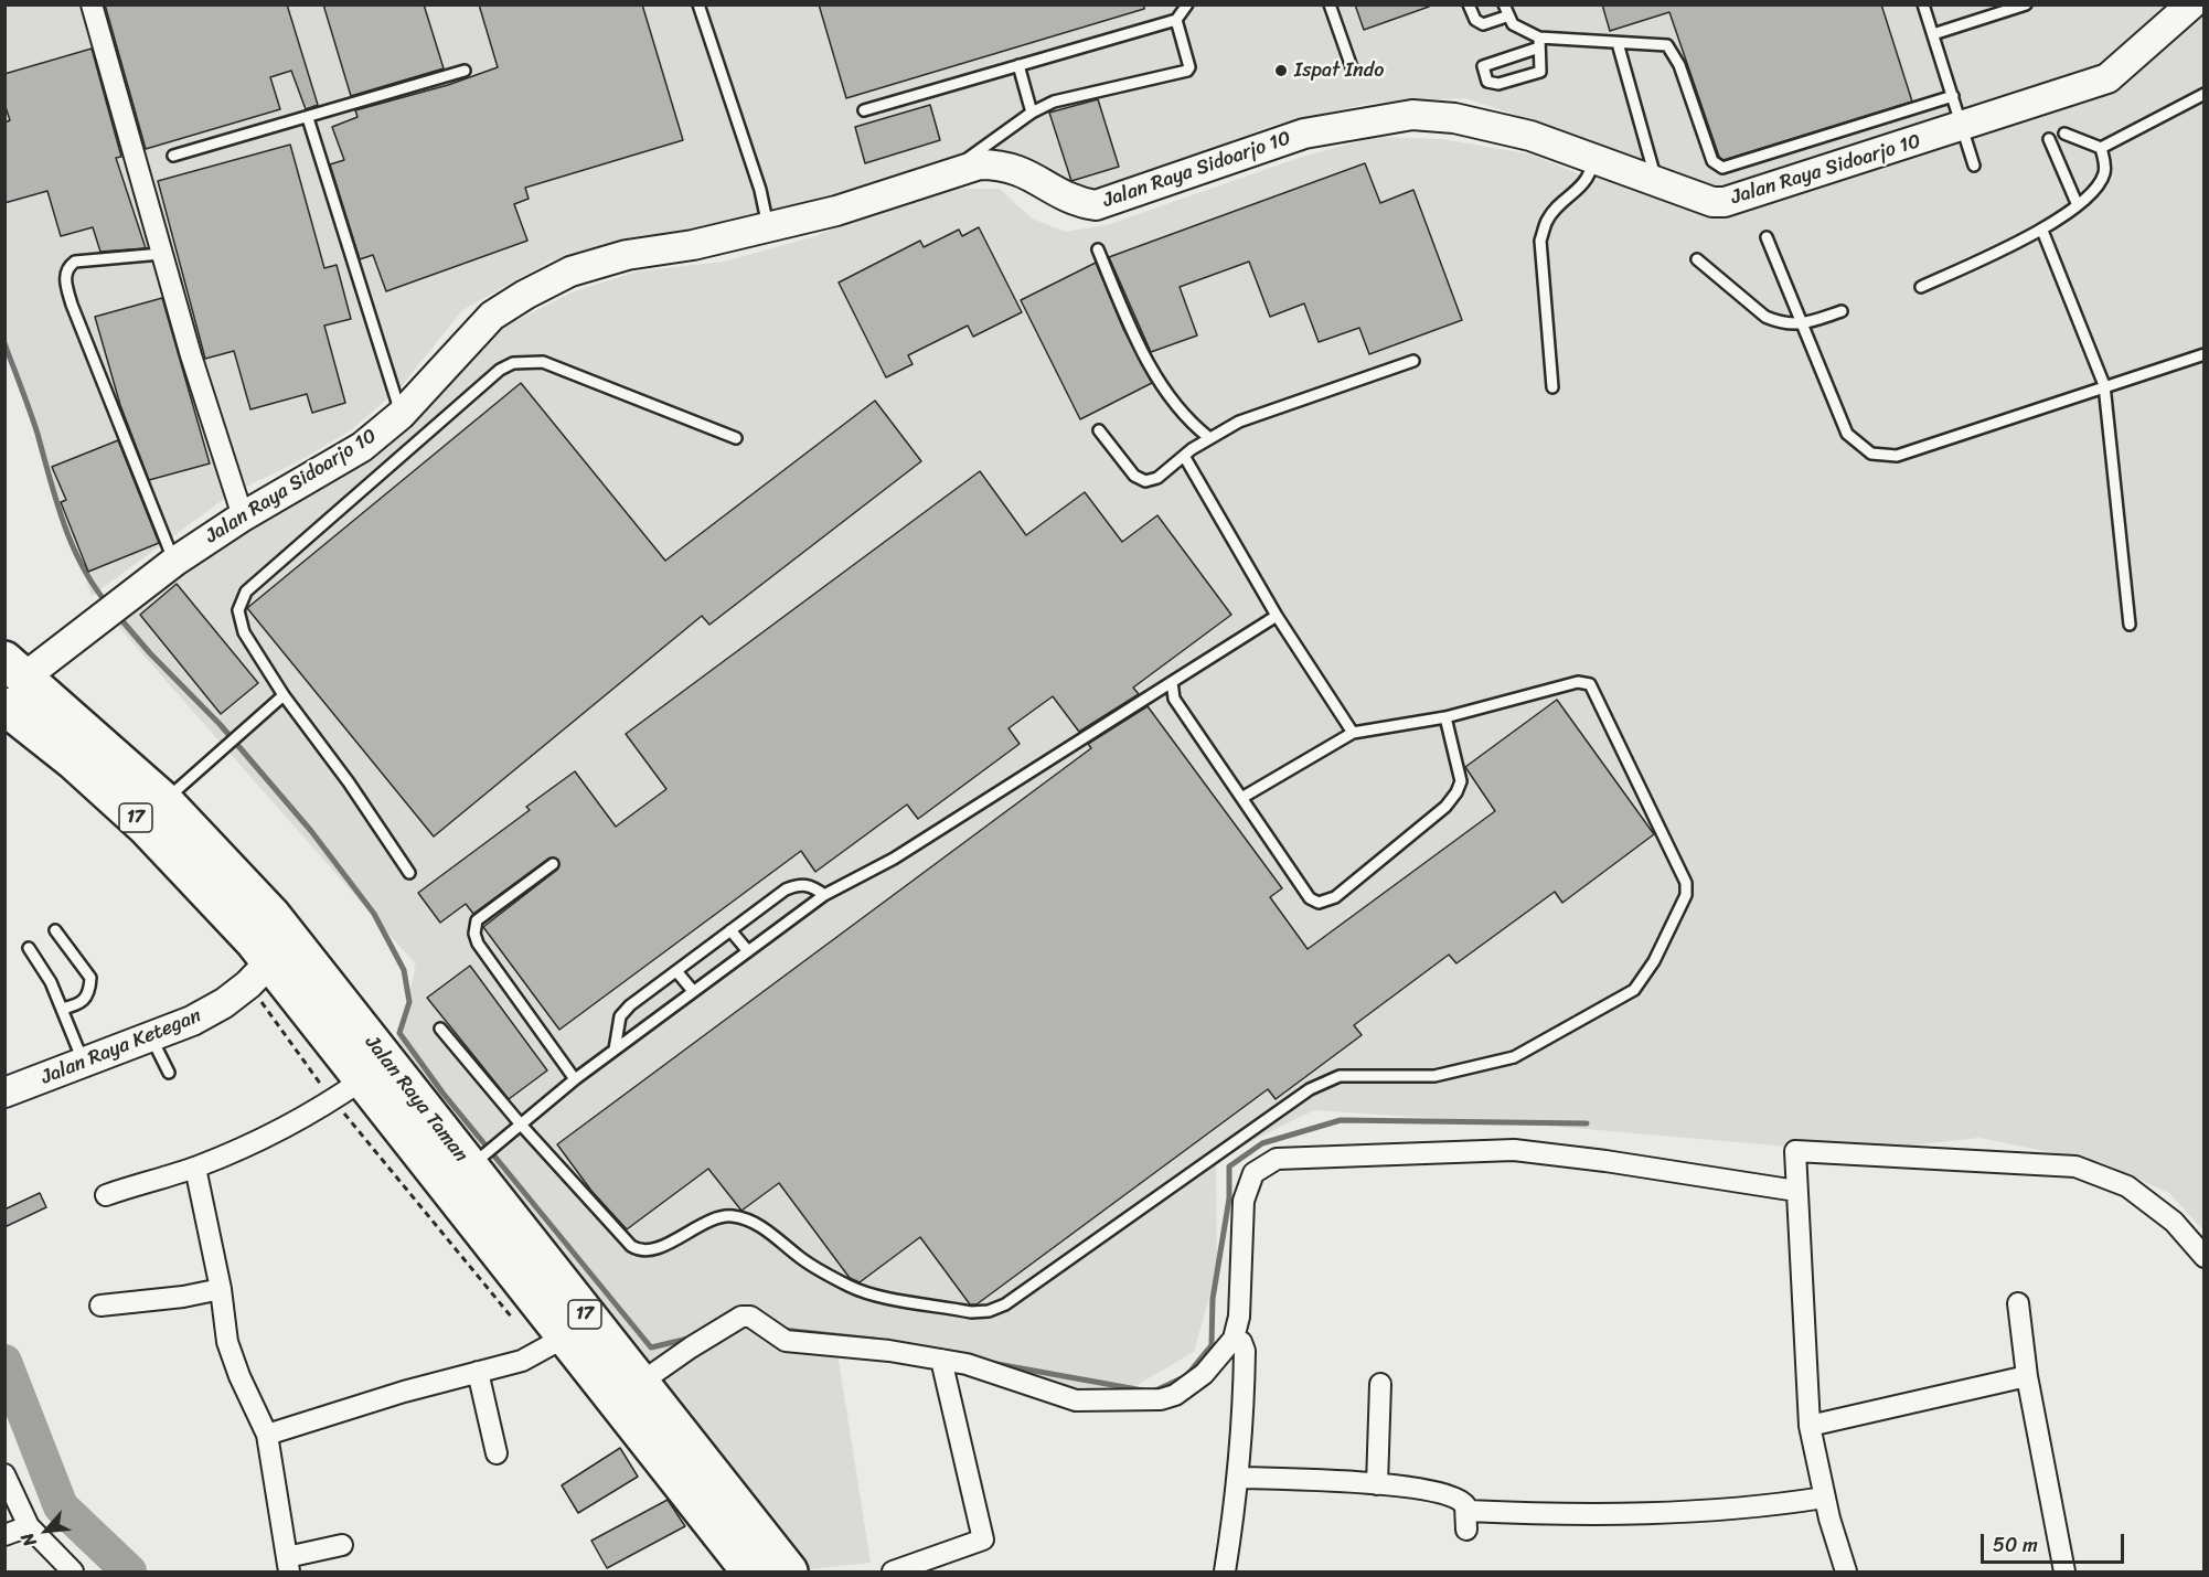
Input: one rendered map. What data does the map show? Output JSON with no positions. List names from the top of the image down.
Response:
{
  "streets": {
    "highway": ["17", "Jalan Raya Taman"],
    "street": ["Jalan Raya Sidoarjo 10", "Jalan Raya Ketegan"]
  },
  "crossings": [
    ["Jalan Raya Sidoarjo 10", "Jalan Raya Taman"],
    ["Jalan Raya Ketegan", "Jalan Raya Taman"]
  ],
  "places": ["Ispat Indo"],
  "scale_bar": "50 m",
  "north": "bottom left"
}
